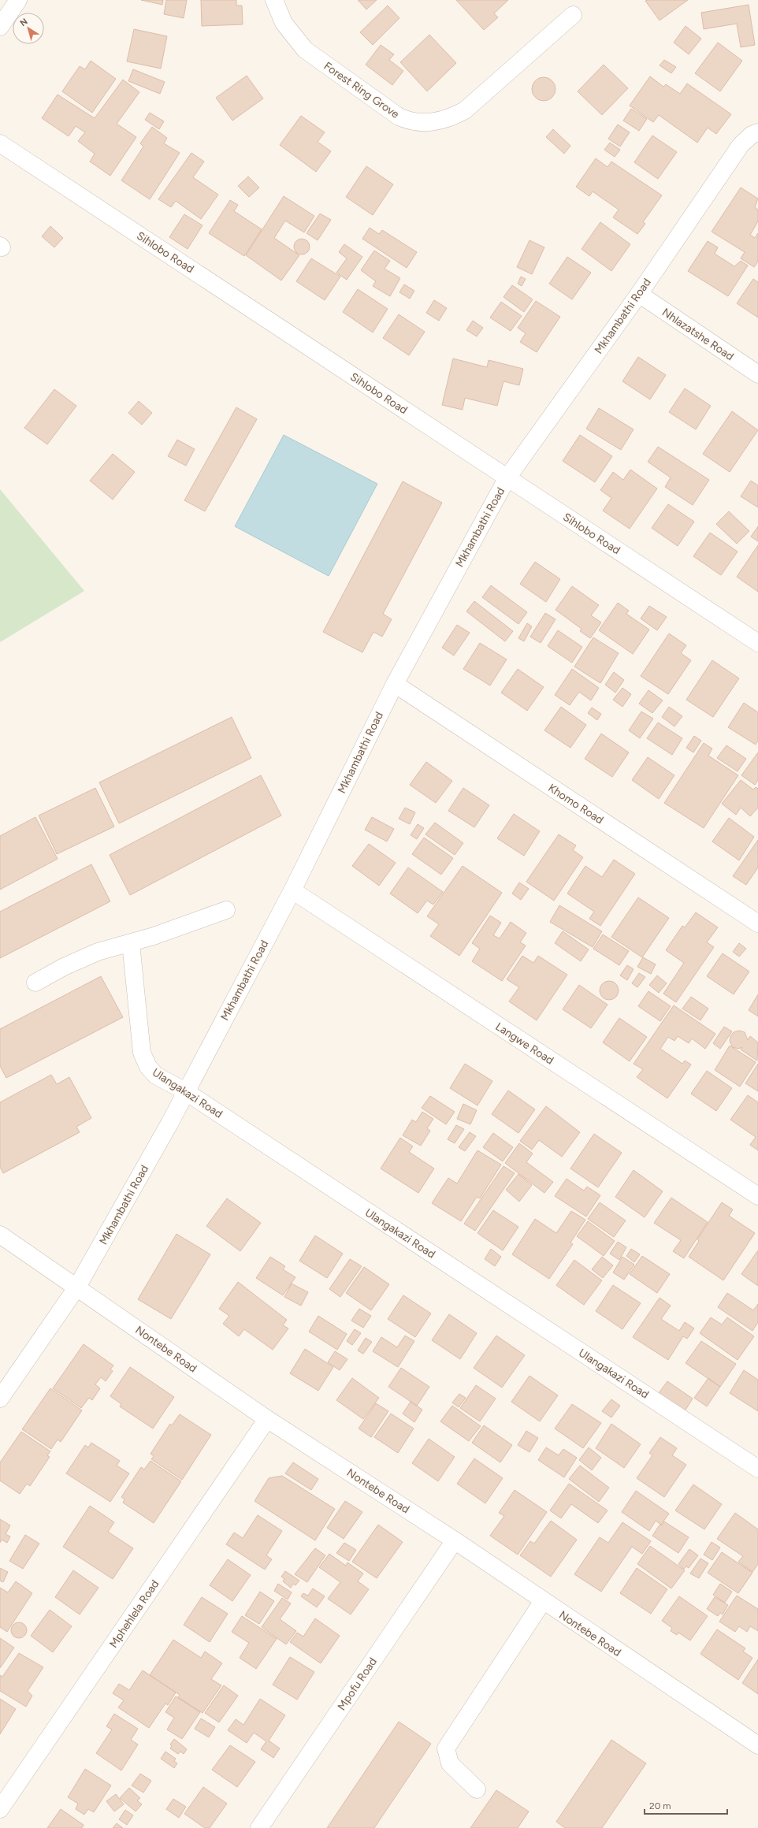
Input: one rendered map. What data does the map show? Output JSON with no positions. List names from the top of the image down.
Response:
{
  "streets": {
    "street": [
      "Forest Ring Grove",
      "Sihlobo Road",
      "Mkhambathi Road",
      "Nhlazatshe Road",
      "Khomo Road",
      "Langwe Road",
      "Ulangakazi Road",
      "Nontebe Road",
      "Mphehlela Road",
      "Mpofu Road"
    ]
  },
  "crossings": [
    ["Sihlobo Road", "Mkhambathi Road"],
    ["Mkhambathi Road", "Nhlazatshe Road"],
    ["Mkhambathi Road", "Khomo Road"],
    ["Mkhambathi Road", "Langwe Road"],
    ["Mkhambathi Road", "Ulangakazi Road"],
    ["Mkhambathi Road", "Nontebe Road"],
    ["Nontebe Road", "Mphehlela Road"],
    ["Nontebe Road", "Mpofu Road"]
  ],
  "scale_bar": "20 m",
  "north": "top left"
}
